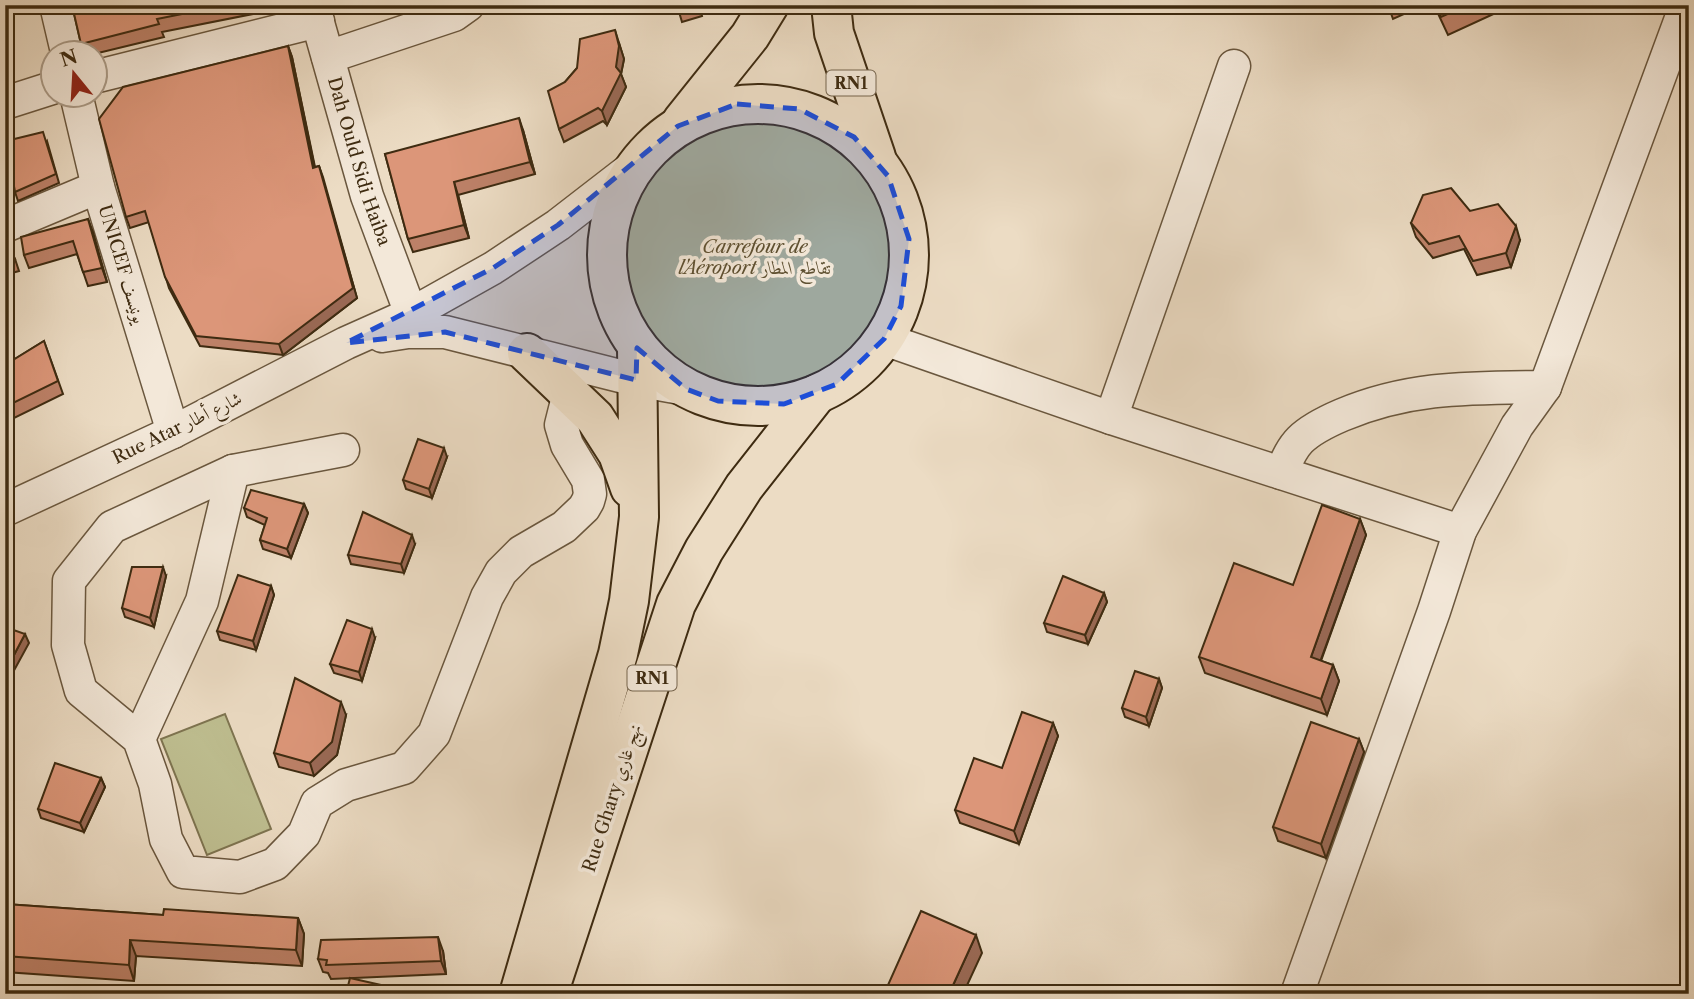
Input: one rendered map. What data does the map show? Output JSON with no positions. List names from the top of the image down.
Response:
{
  "streets": {
    "highway": ["RN1", "Rue Ghary نهج غاري"],
    "street": ["Dah Ould Sidi Haiba", "UNICEF يونيسف", "Rue Atar شارع أطار"]
  },
  "crossings": [
    ["Dah Ould Sidi Haiba", "Rue Atar شارع أطار"],
    ["UNICEF يونيسف", "Rue Atar شارع أطار"],
    ["Rue Atar شارع أطار", "Rue Ghary نهج غاري"]
  ],
  "parks": ["Carrefour de l'Aéroport تقاطع المطار"],
  "north": "top"
}
